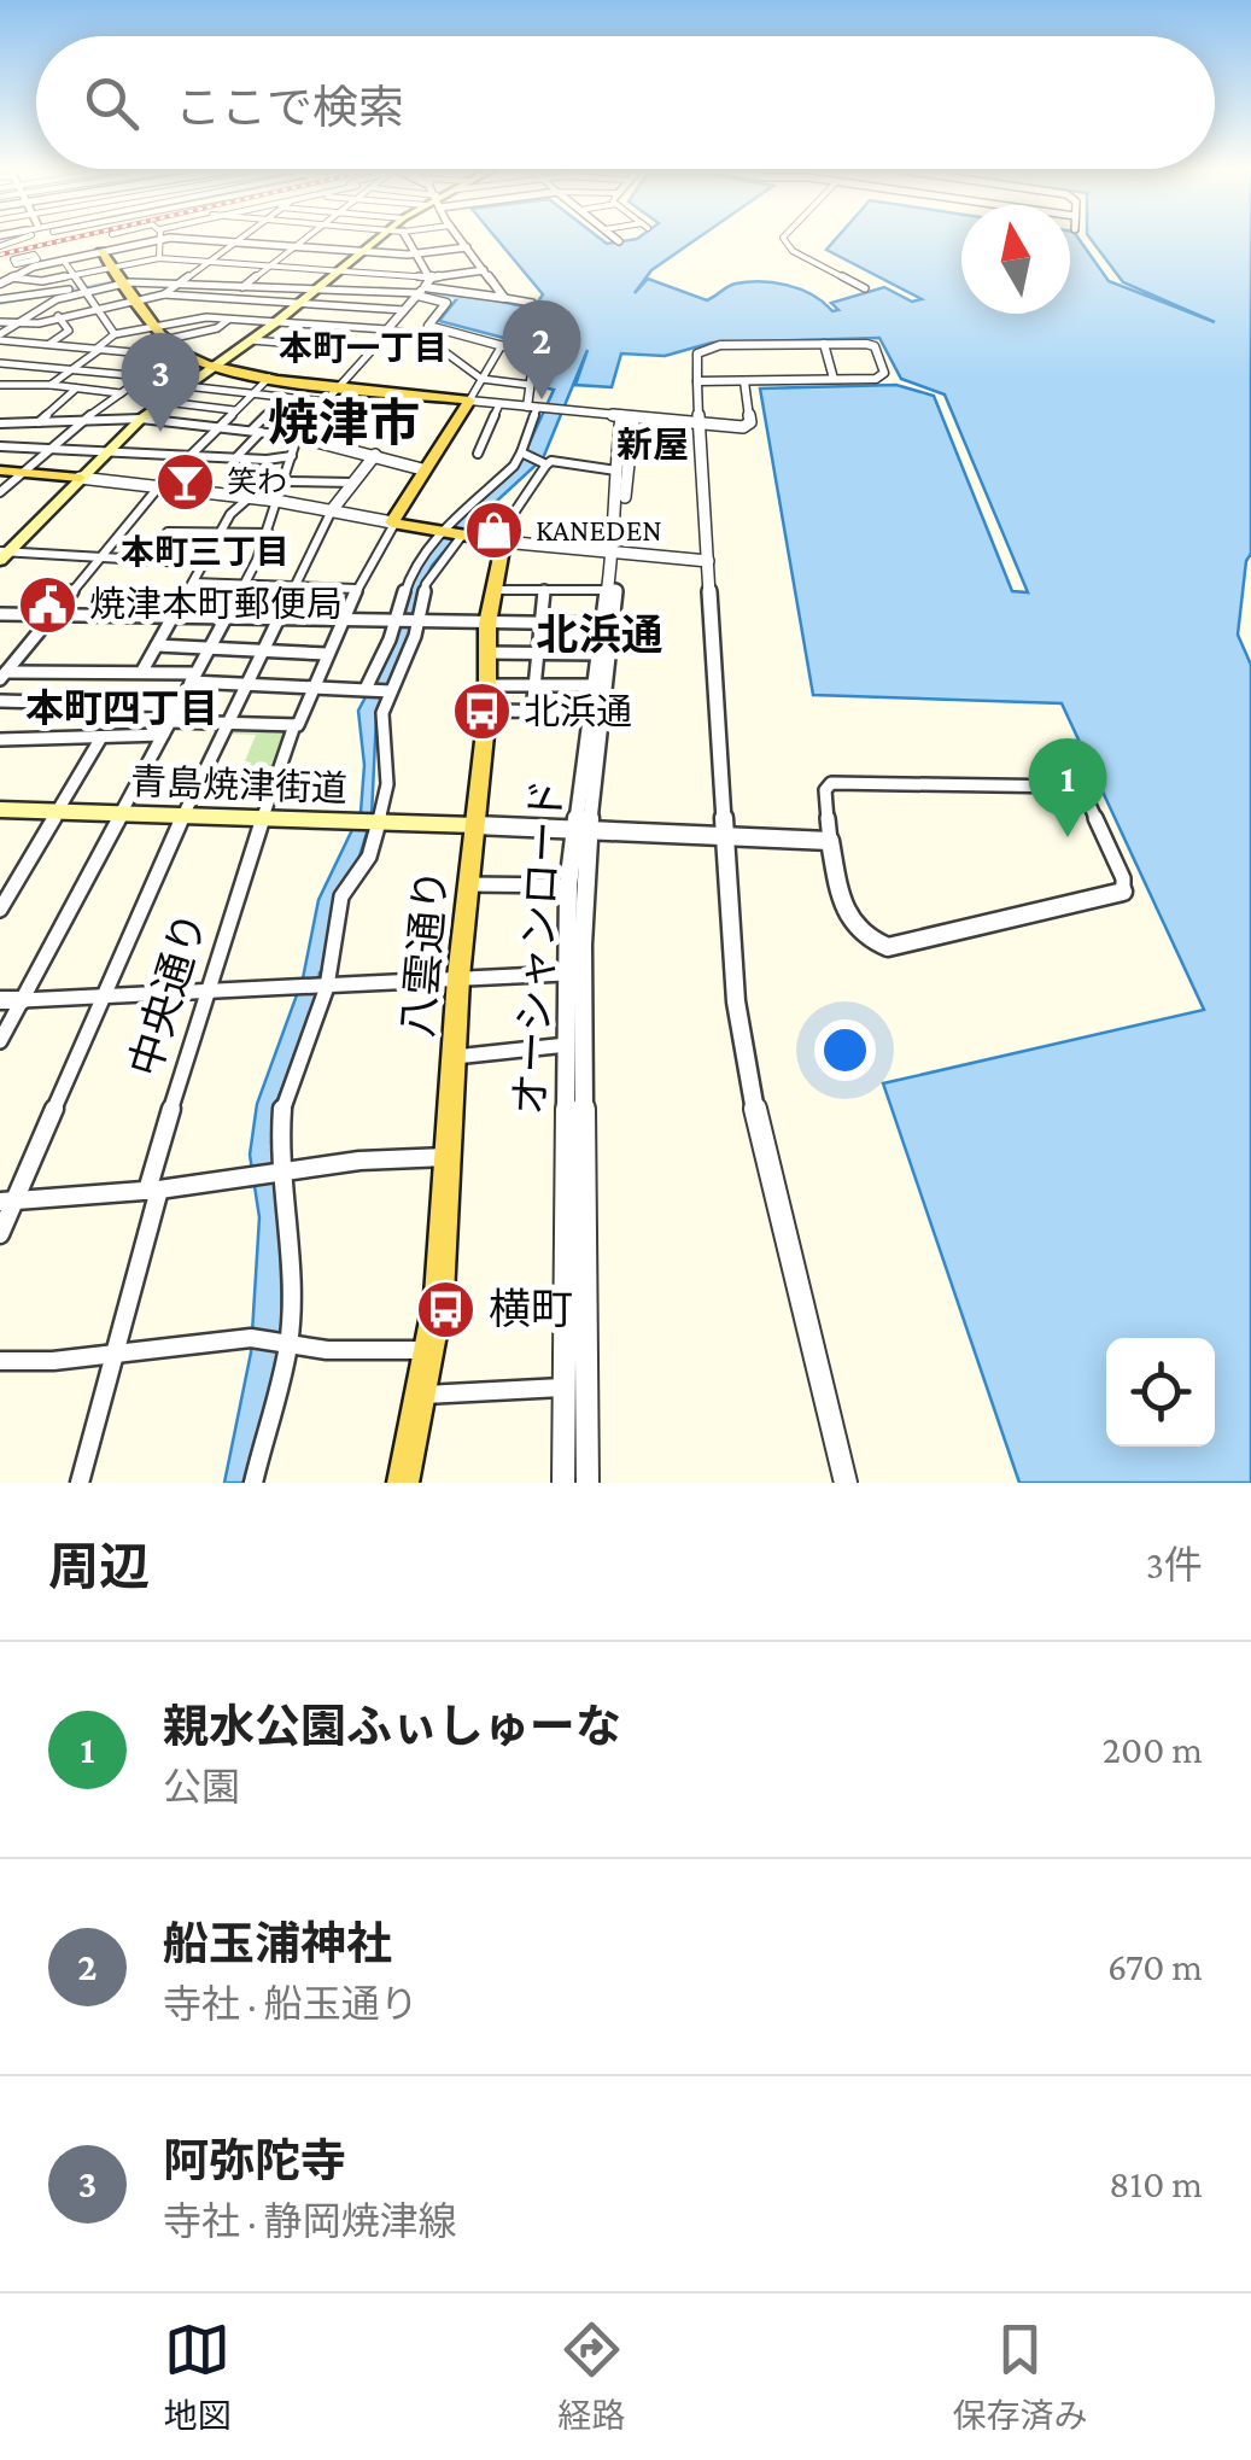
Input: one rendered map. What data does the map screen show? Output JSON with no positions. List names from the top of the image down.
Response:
{
  "streets": {
    "main road": ["青島焼津街道", "八雲通り"],
    "street": ["オーシャンロード", "中央通り"]
  },
  "crossings": [
    ["青島焼津街道", "八雲通り"],
    ["青島焼津街道", "中央通り"]
  ],
  "districts": [
    "本町一丁目",
    "焼津市",
    "新屋",
    "本町三丁目",
    "北浜通",
    "本町四丁目"
  ],
  "places": {
    "bar": ["笑わ"],
    "shop": ["KANEDEN"],
    "public building": ["焼津本町郵便局"],
    "bus stop": ["北浜通", "横町"]
  },
  "north": "top",
  "page": {
    "search": "ここで検索",
    "pins": ["2", "3", "1"],
    "heading": ["周辺", "3件"],
    "list": [
      {
        "mark": "1",
        "name": "親水公園ふぃしゅーな",
        "note": "公園",
        "value": "200 m"
      },
      {
        "mark": "2",
        "name": "船玉浦神社",
        "note": "寺社 · 船玉通り",
        "value": "670 m"
      },
      {
        "mark": "3",
        "name": "阿弥陀寺",
        "note": "寺社 · 静岡焼津線",
        "value": "810 m"
      }
    ],
    "nav": ["地図", "経路", "保存済み"]
  }
}
